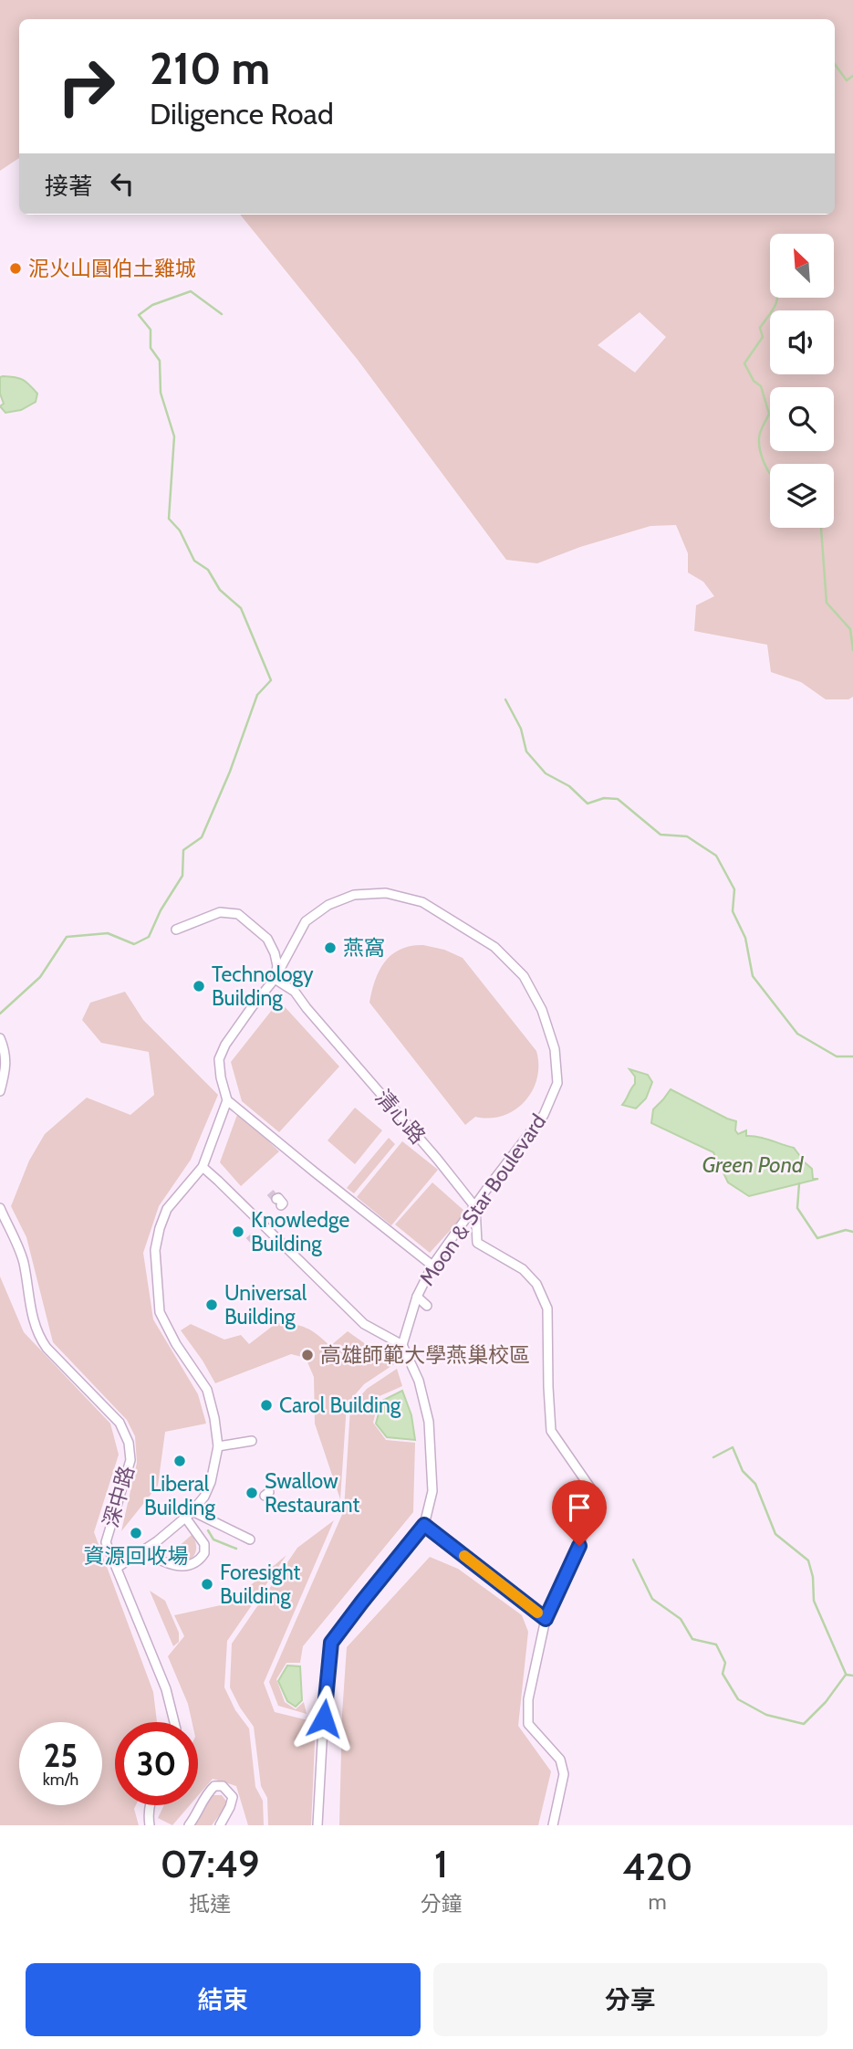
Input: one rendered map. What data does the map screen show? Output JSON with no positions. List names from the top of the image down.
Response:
{
  "streets": {
    "street": ["清心路", "Moon & Star Boulevard", "深中路"]
  },
  "crossings": [
    ["清心路", "Moon & Star Boulevard"]
  ],
  "water": ["Green Pond"],
  "places": [
    "泥火山圓伯土雞城",
    "燕窩",
    "Technology Building",
    "Knowledge Building",
    "Universal Building",
    "高雄師範大學燕巢校區",
    "Carol Building",
    "Liberal Building",
    "Swallow Restaurant",
    "資源回收場",
    "Foresight Building"
  ],
  "north": "top left",
  "page": {
    "turn": ["210 m", "Diligence Road"],
    "then": "接著",
    "speed": "25 km/h",
    "limit": "30",
    "eta": [
      "07:49",
      "抵達",
      "1",
      "分鐘",
      "420",
      "m"
    ],
    "buttons": ["結束", "分享"]
  }
}
